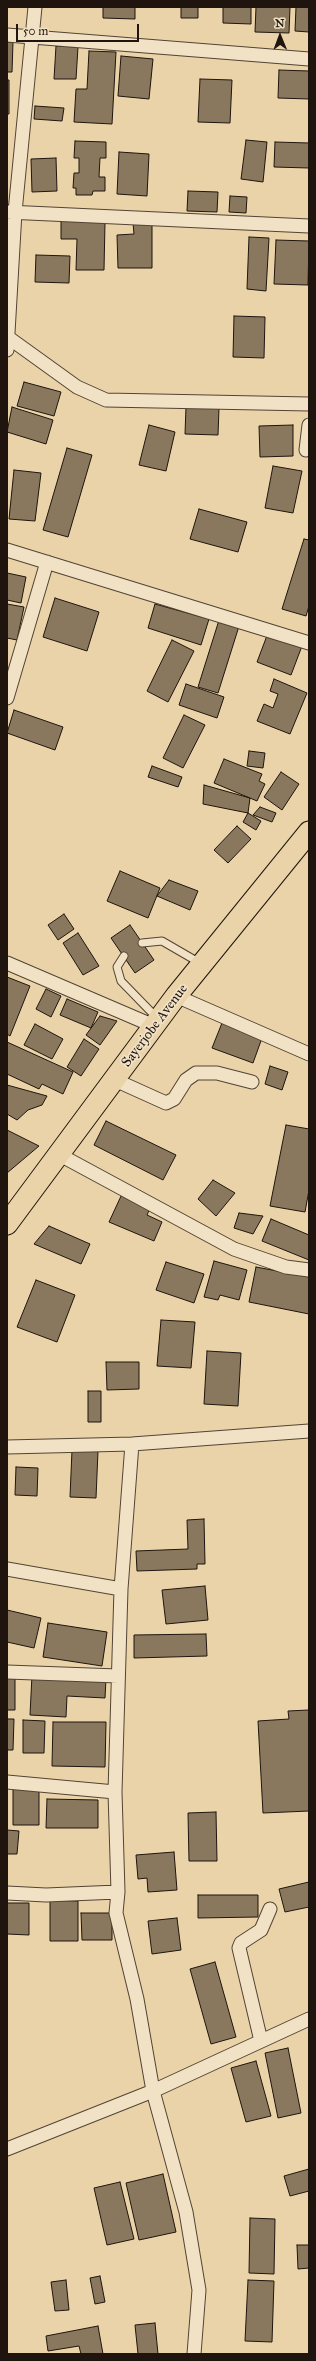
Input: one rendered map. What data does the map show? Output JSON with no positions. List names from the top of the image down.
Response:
{
  "streets": {
    "main road": ["Sayerjobe Avenue"]
  },
  "scale_bar": "50 m",
  "north": "top"
}
